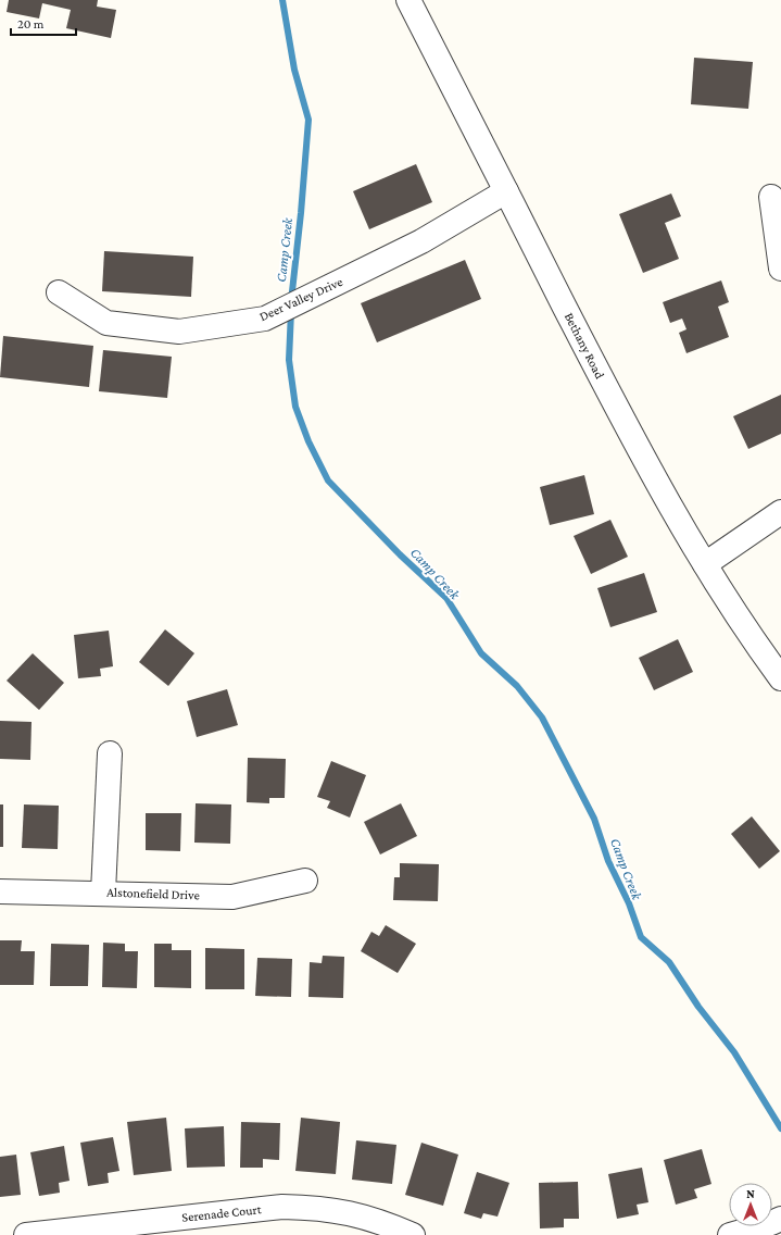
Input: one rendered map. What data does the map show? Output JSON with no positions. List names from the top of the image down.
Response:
{
  "streets": {
    "street": [
      "Deer Valley Drive",
      "Bethany Road",
      "Alstonefield Drive",
      "Serenade Court"
    ]
  },
  "crossings": [
    ["Deer Valley Drive", "Bethany Road"]
  ],
  "water": ["Camp Creek"],
  "scale_bar": "20 m",
  "north": "top"
}
